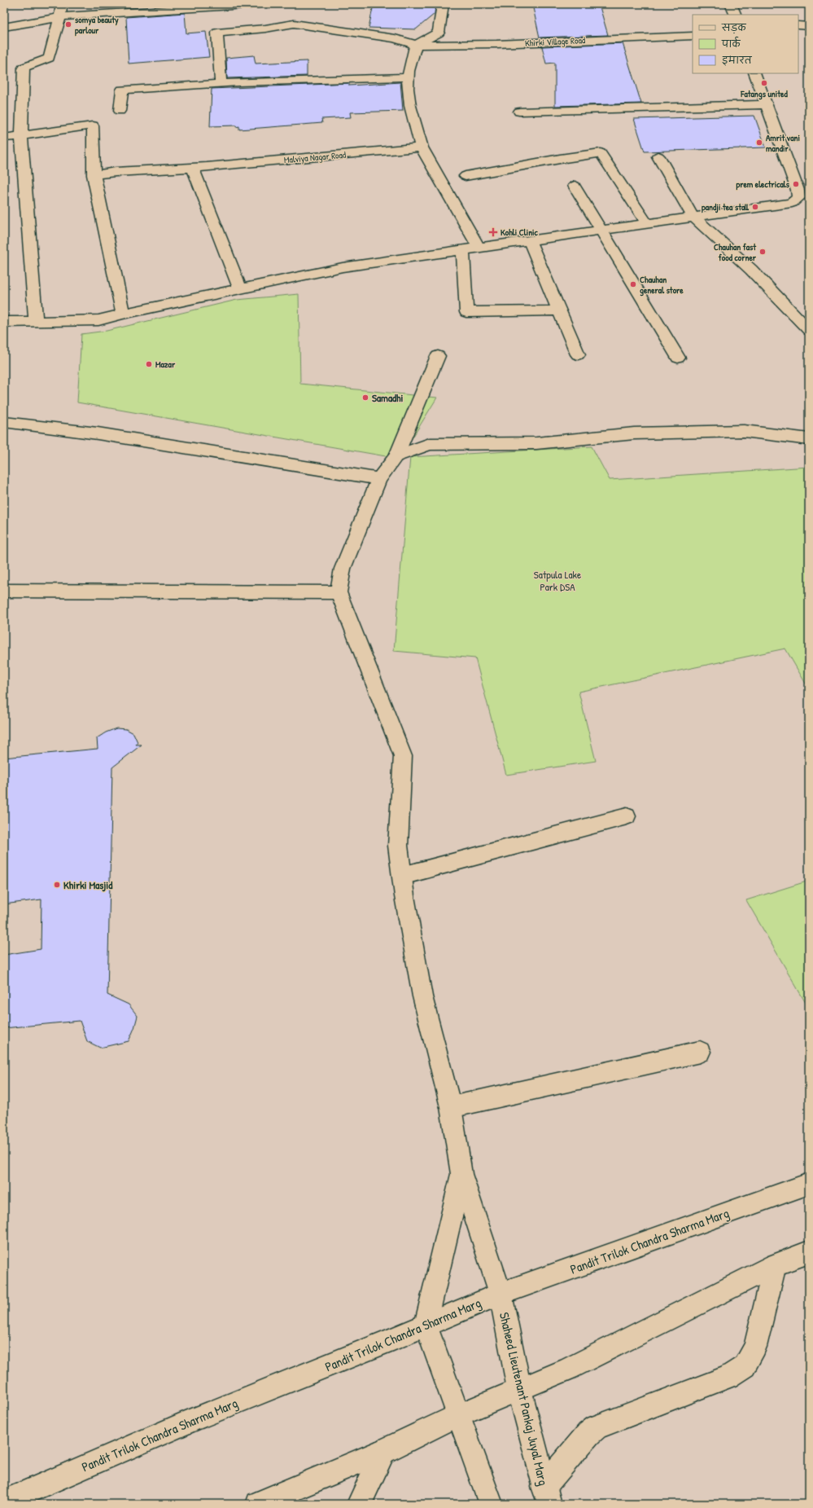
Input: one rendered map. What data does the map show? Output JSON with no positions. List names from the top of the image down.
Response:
{
  "streets": {
    "street": [
      "Khirki Village Road",
      "Malviya Nagar Road",
      "Pandit Trilok Chandra Sharma Marg",
      "Shaheed Lieutenant Pankaj Juyal Marg"
    ]
  },
  "crossings": [
    ["Pandit Trilok Chandra Sharma Marg", "Shaheed Lieutenant Pankaj Juyal Marg"]
  ],
  "parks": ["Satpula Lake Park DSA"],
  "places": {
    "other": [
      "somya beauty parlour",
      "Fatangs united",
      "Amrit vani mandir",
      "prem electricals",
      "pandji tea stall",
      "Chauhan fast food corner",
      "Chauhan general store",
      "Mazar",
      "Samadhi",
      "Khirki Masjid"
    ],
    "health": ["Kohli Clinic"]
  },
  "legend": ["सड़क", "पार्क", "इमारत"]
}
